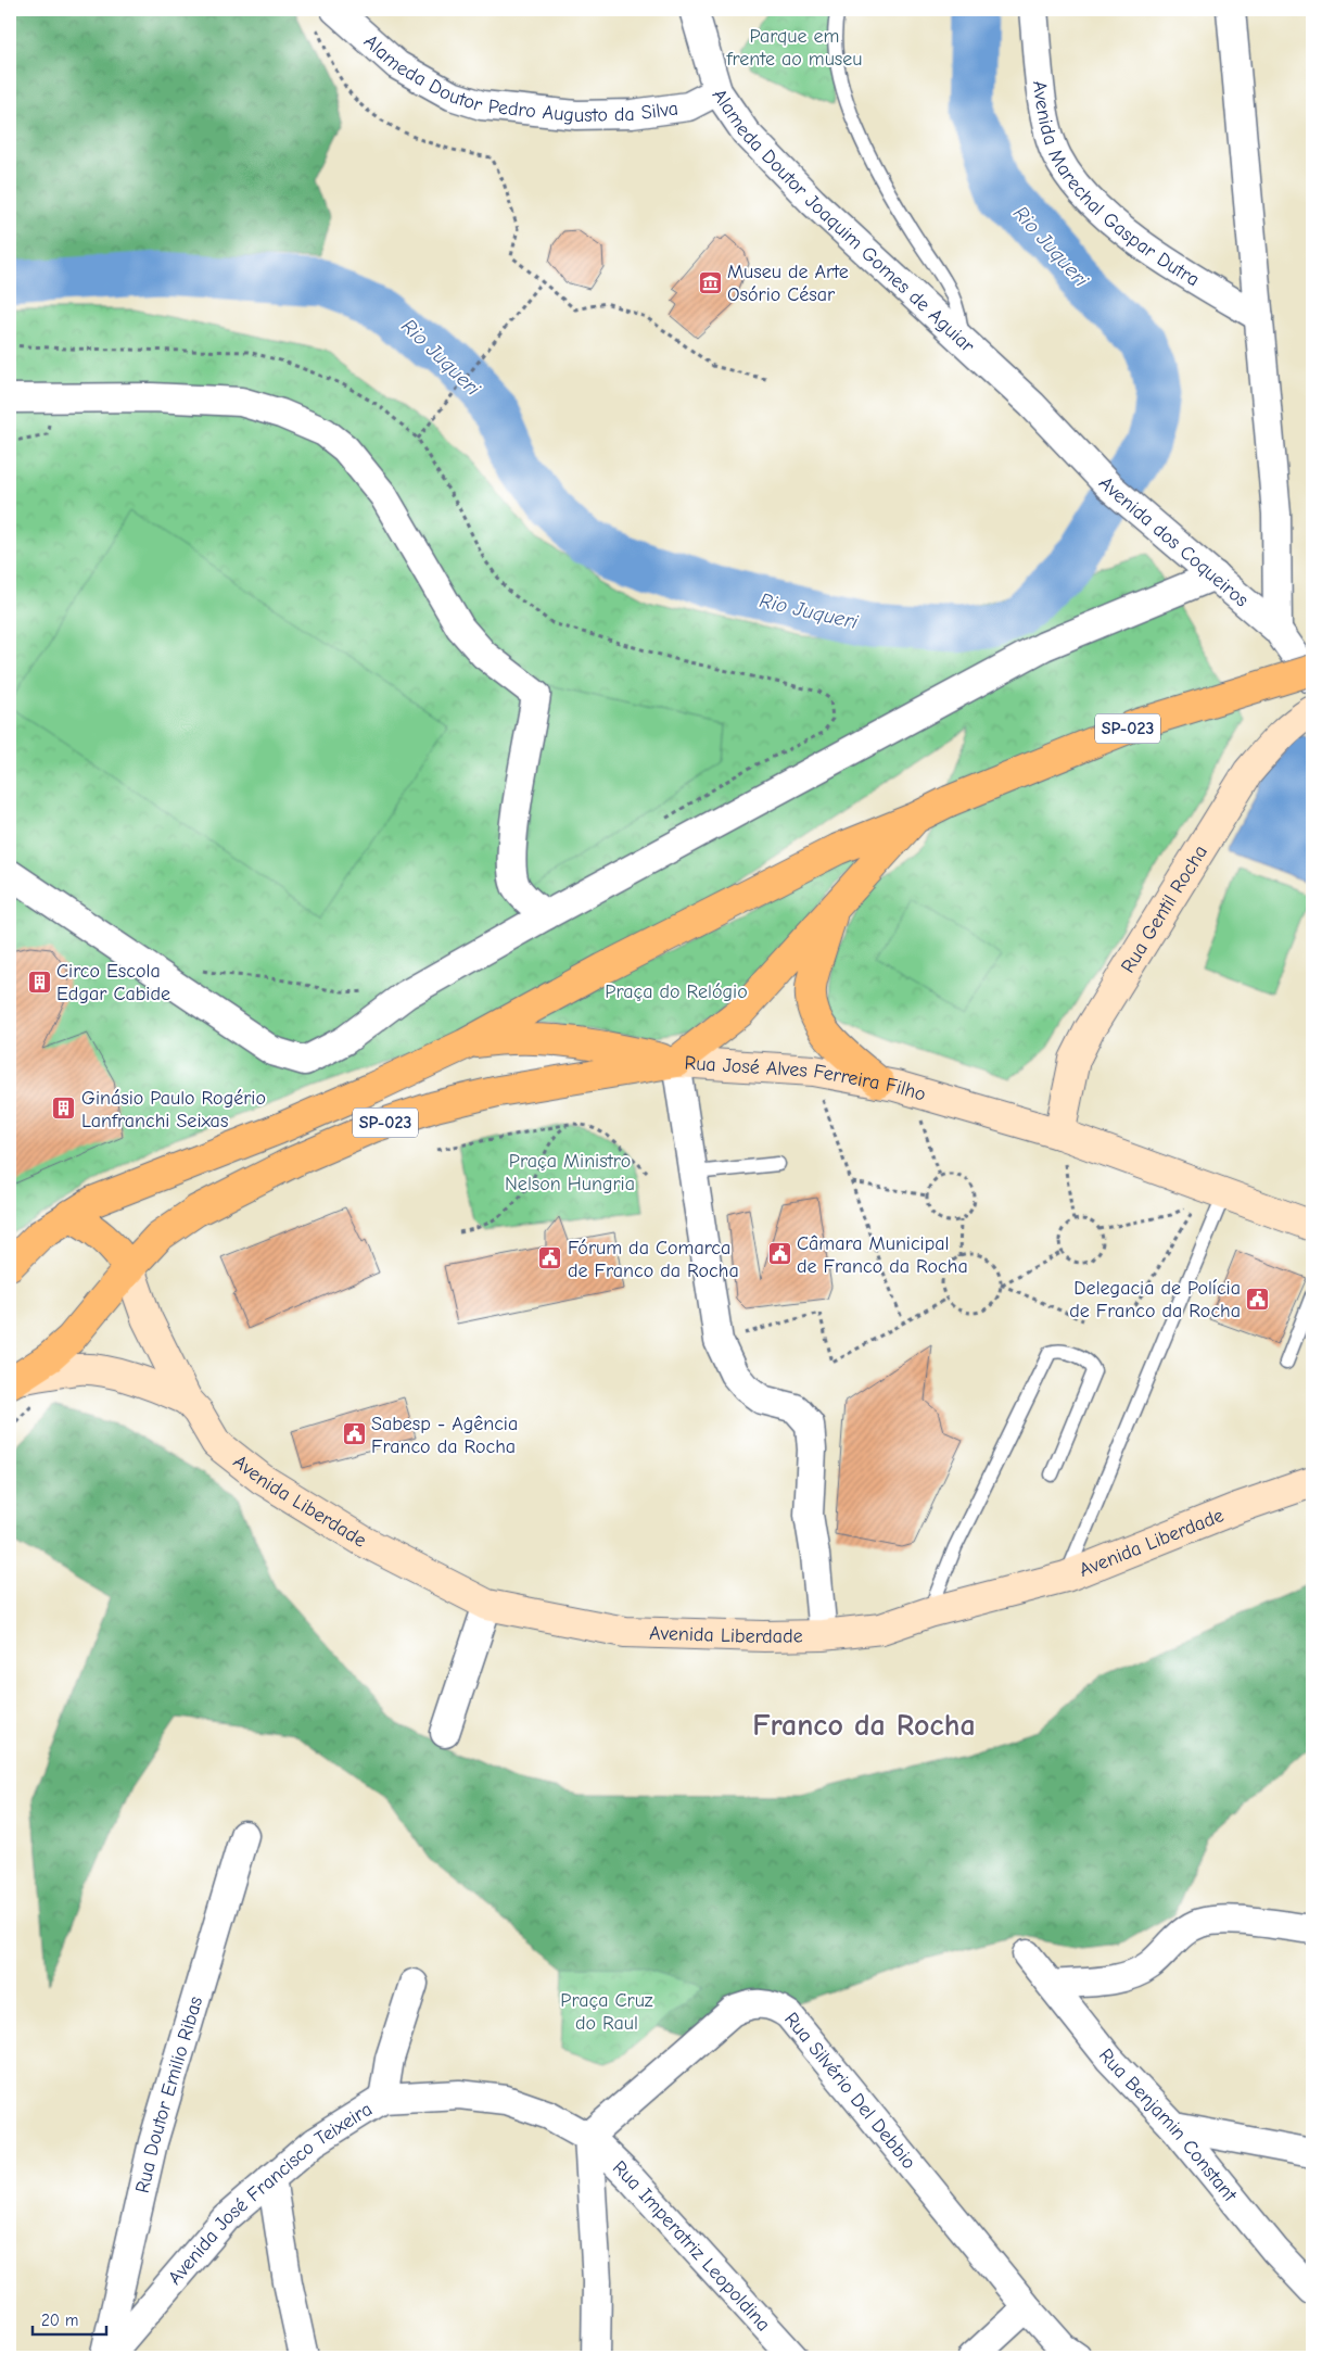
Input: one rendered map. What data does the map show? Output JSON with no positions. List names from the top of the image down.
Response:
{
  "streets": {
    "main road": ["SP-023", "Rua José Alves Ferreira Filho"],
    "street": [
      "Alameda Doutor Pedro Augusto da Silva",
      "Avenida Marechal Gaspar Dutra",
      "Alameda Doutor Joaquim Gomes de Aguiar",
      "Avenida dos Coqueiros",
      "Rua Gentil Rocha",
      "Avenida Liberdade",
      "Rua Silvério Del Debbio",
      "Rua Doutor Emilio Ribas",
      "Rua Benjamin Constant",
      "Avenida José Francisco Teixeira",
      "Rua Imperatriz Leopoldina"
    ]
  },
  "crossings": [
    ["Alameda Doutor Pedro Augusto da Silva", "Alameda Doutor Joaquim Gomes de Aguiar"],
    ["Alameda Doutor Joaquim Gomes de Aguiar", "Avenida dos Coqueiros"],
    ["SP-023", "Rua José Alves Ferreira Filho"],
    ["SP-023", "Avenida Liberdade"],
    ["Rua Gentil Rocha", "Rua José Alves Ferreira Filho"],
    ["Rua José Alves Ferreira Filho", "Avenida Liberdade"],
    ["Rua Silvério Del Debbio", "Avenida José Francisco Teixeira"],
    ["Rua Silvério Del Debbio", "Rua Imperatriz Leopoldina"],
    ["Rua Doutor Emilio Ribas", "Avenida José Francisco Teixeira"],
    ["Avenida José Francisco Teixeira", "Rua Imperatriz Leopoldina"]
  ],
  "districts": ["Franco da Rocha"],
  "water": ["Rio Juqueri"],
  "parks": [
    "Parque em frente ao museu",
    "Praça do Relógio",
    "Praça Ministro Nelson Hungria",
    "Praça Cruz do Raul"
  ],
  "places": {
    "museum": ["Museu de Arte Osório César"],
    "building": ["Circo Escola Edgar Cabide", "Ginásio Paulo Rogério Lanfranchi Seixas"],
    "public building": [
      "Câmara Municipal de Franco da Rocha",
      "Fórum da Comarca de Franco da Rocha",
      "Delegacia de Polícia de Franco da Rocha",
      "Sabesp - Agência Franco da Rocha"
    ]
  },
  "scale_bar": "20 m"
}
